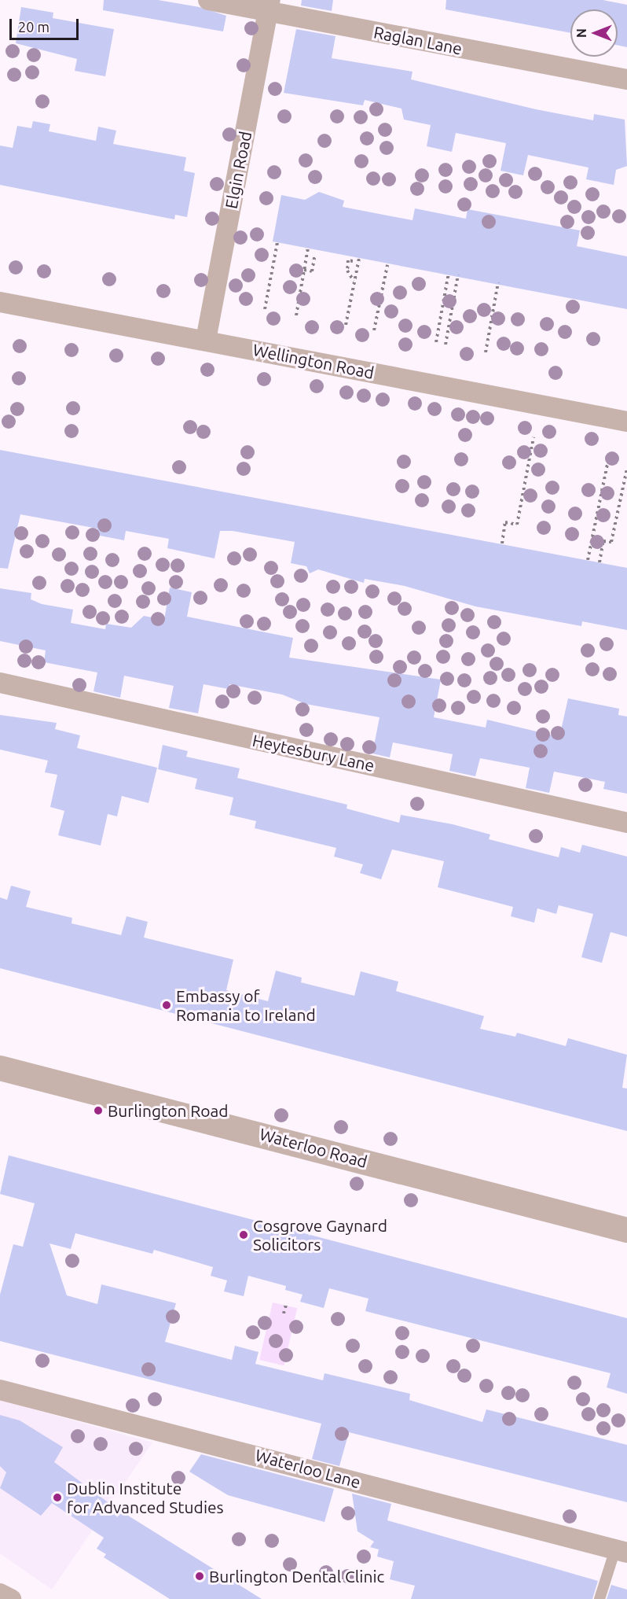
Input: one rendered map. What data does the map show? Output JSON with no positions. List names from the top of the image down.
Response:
{
  "streets": {
    "street": [
      "Raglan Lane",
      "Elgin Road",
      "Wellington Road",
      "Heytesbury Lane",
      "Waterloo Road",
      "Waterloo Lane"
    ]
  },
  "crossings": [
    ["Raglan Lane", "Elgin Road"],
    ["Elgin Road", "Wellington Road"]
  ],
  "places": [
    "Embassy of Romania to Ireland",
    "Burlington Road",
    "Cosgrove Gaynard Solicitors",
    "Dublin Institute for Advanced Studies",
    "Burlington Dental Clinic"
  ],
  "scale_bar": "20 m",
  "north": "left"
}
